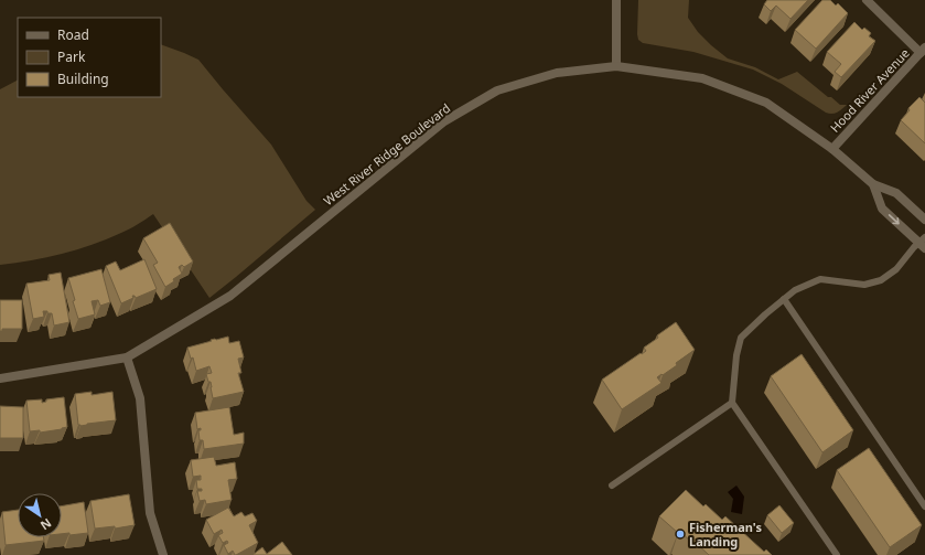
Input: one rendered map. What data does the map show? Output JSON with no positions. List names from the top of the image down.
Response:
{
  "streets": {
    "street": ["Hood River Avenue", "West River Ridge Boulevard"]
  },
  "crossings": [
    ["Hood River Avenue", "West River Ridge Boulevard"]
  ],
  "places": ["Fisherman's Landing"],
  "legend": ["Road", "Park", "Building"],
  "north": "bottom right"
}
